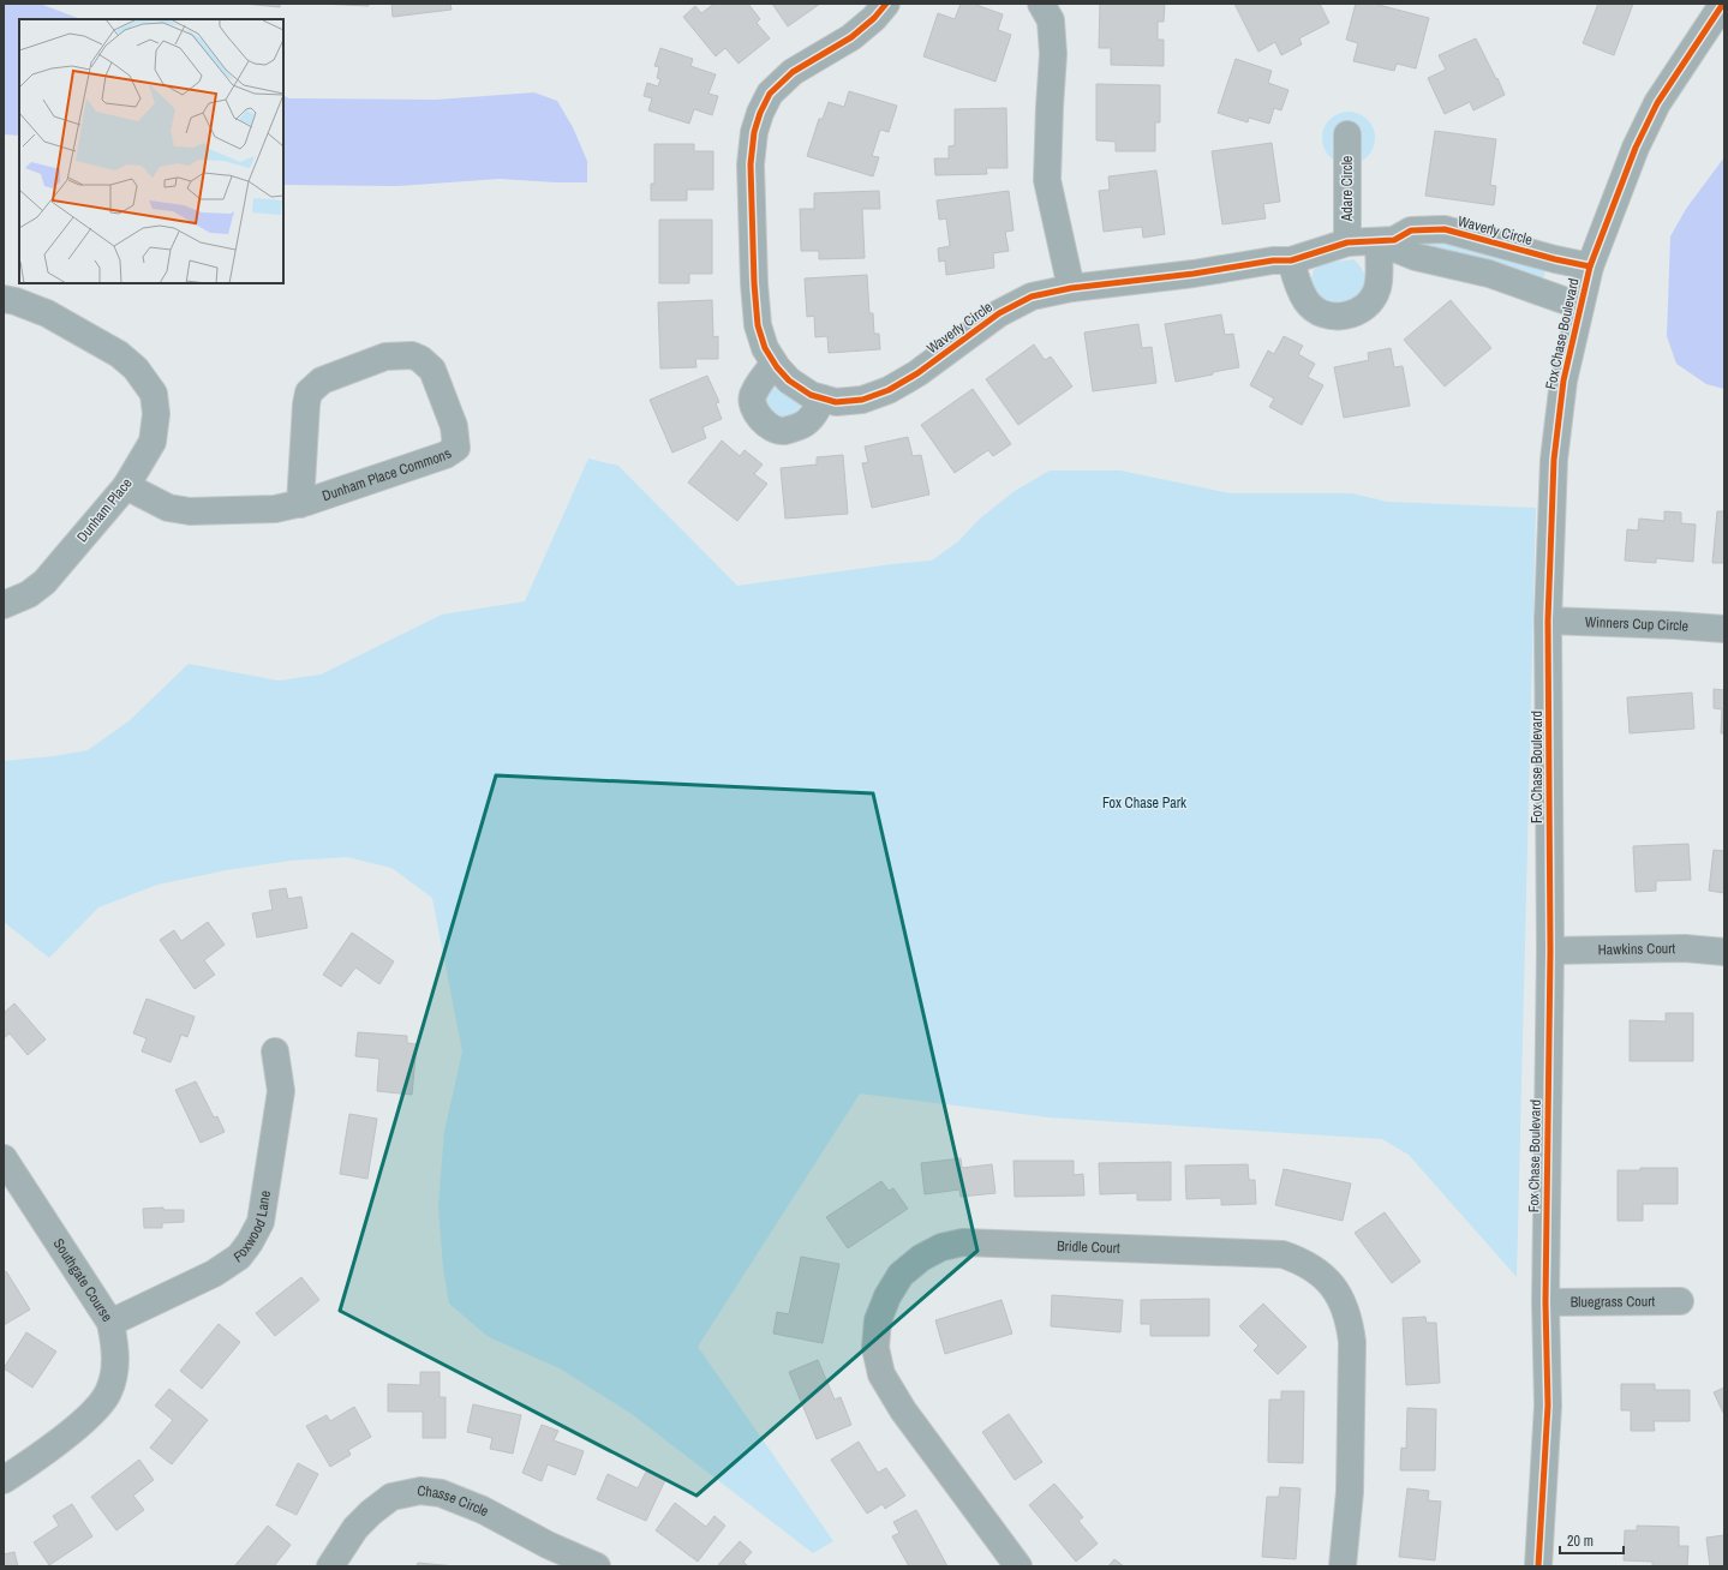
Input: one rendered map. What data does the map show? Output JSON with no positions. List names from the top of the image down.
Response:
{
  "streets": {
    "street": [
      "Adare Circle",
      "Waverly Circle",
      "Fox Chase Boulevard",
      "Dunham Place Commons",
      "Dunham Place",
      "Winners Cup Circle",
      "Hawkins Court",
      "Foxwood Lane",
      "Bridle Court",
      "Southgate Course",
      "Bluegrass Court",
      "Chasse Circle"
    ]
  },
  "crossings": [
    ["Adare Circle", "Waverly Circle"],
    ["Waverly Circle", "Fox Chase Boulevard"],
    ["Fox Chase Boulevard", "Winners Cup Circle"],
    ["Fox Chase Boulevard", "Hawkins Court"],
    ["Fox Chase Boulevard", "Bluegrass Court"],
    ["Dunham Place Commons", "Dunham Place"],
    ["Foxwood Lane", "Southgate Course"]
  ],
  "parks": ["Fox Chase Park"],
  "scale_bar": "20 m"
}
